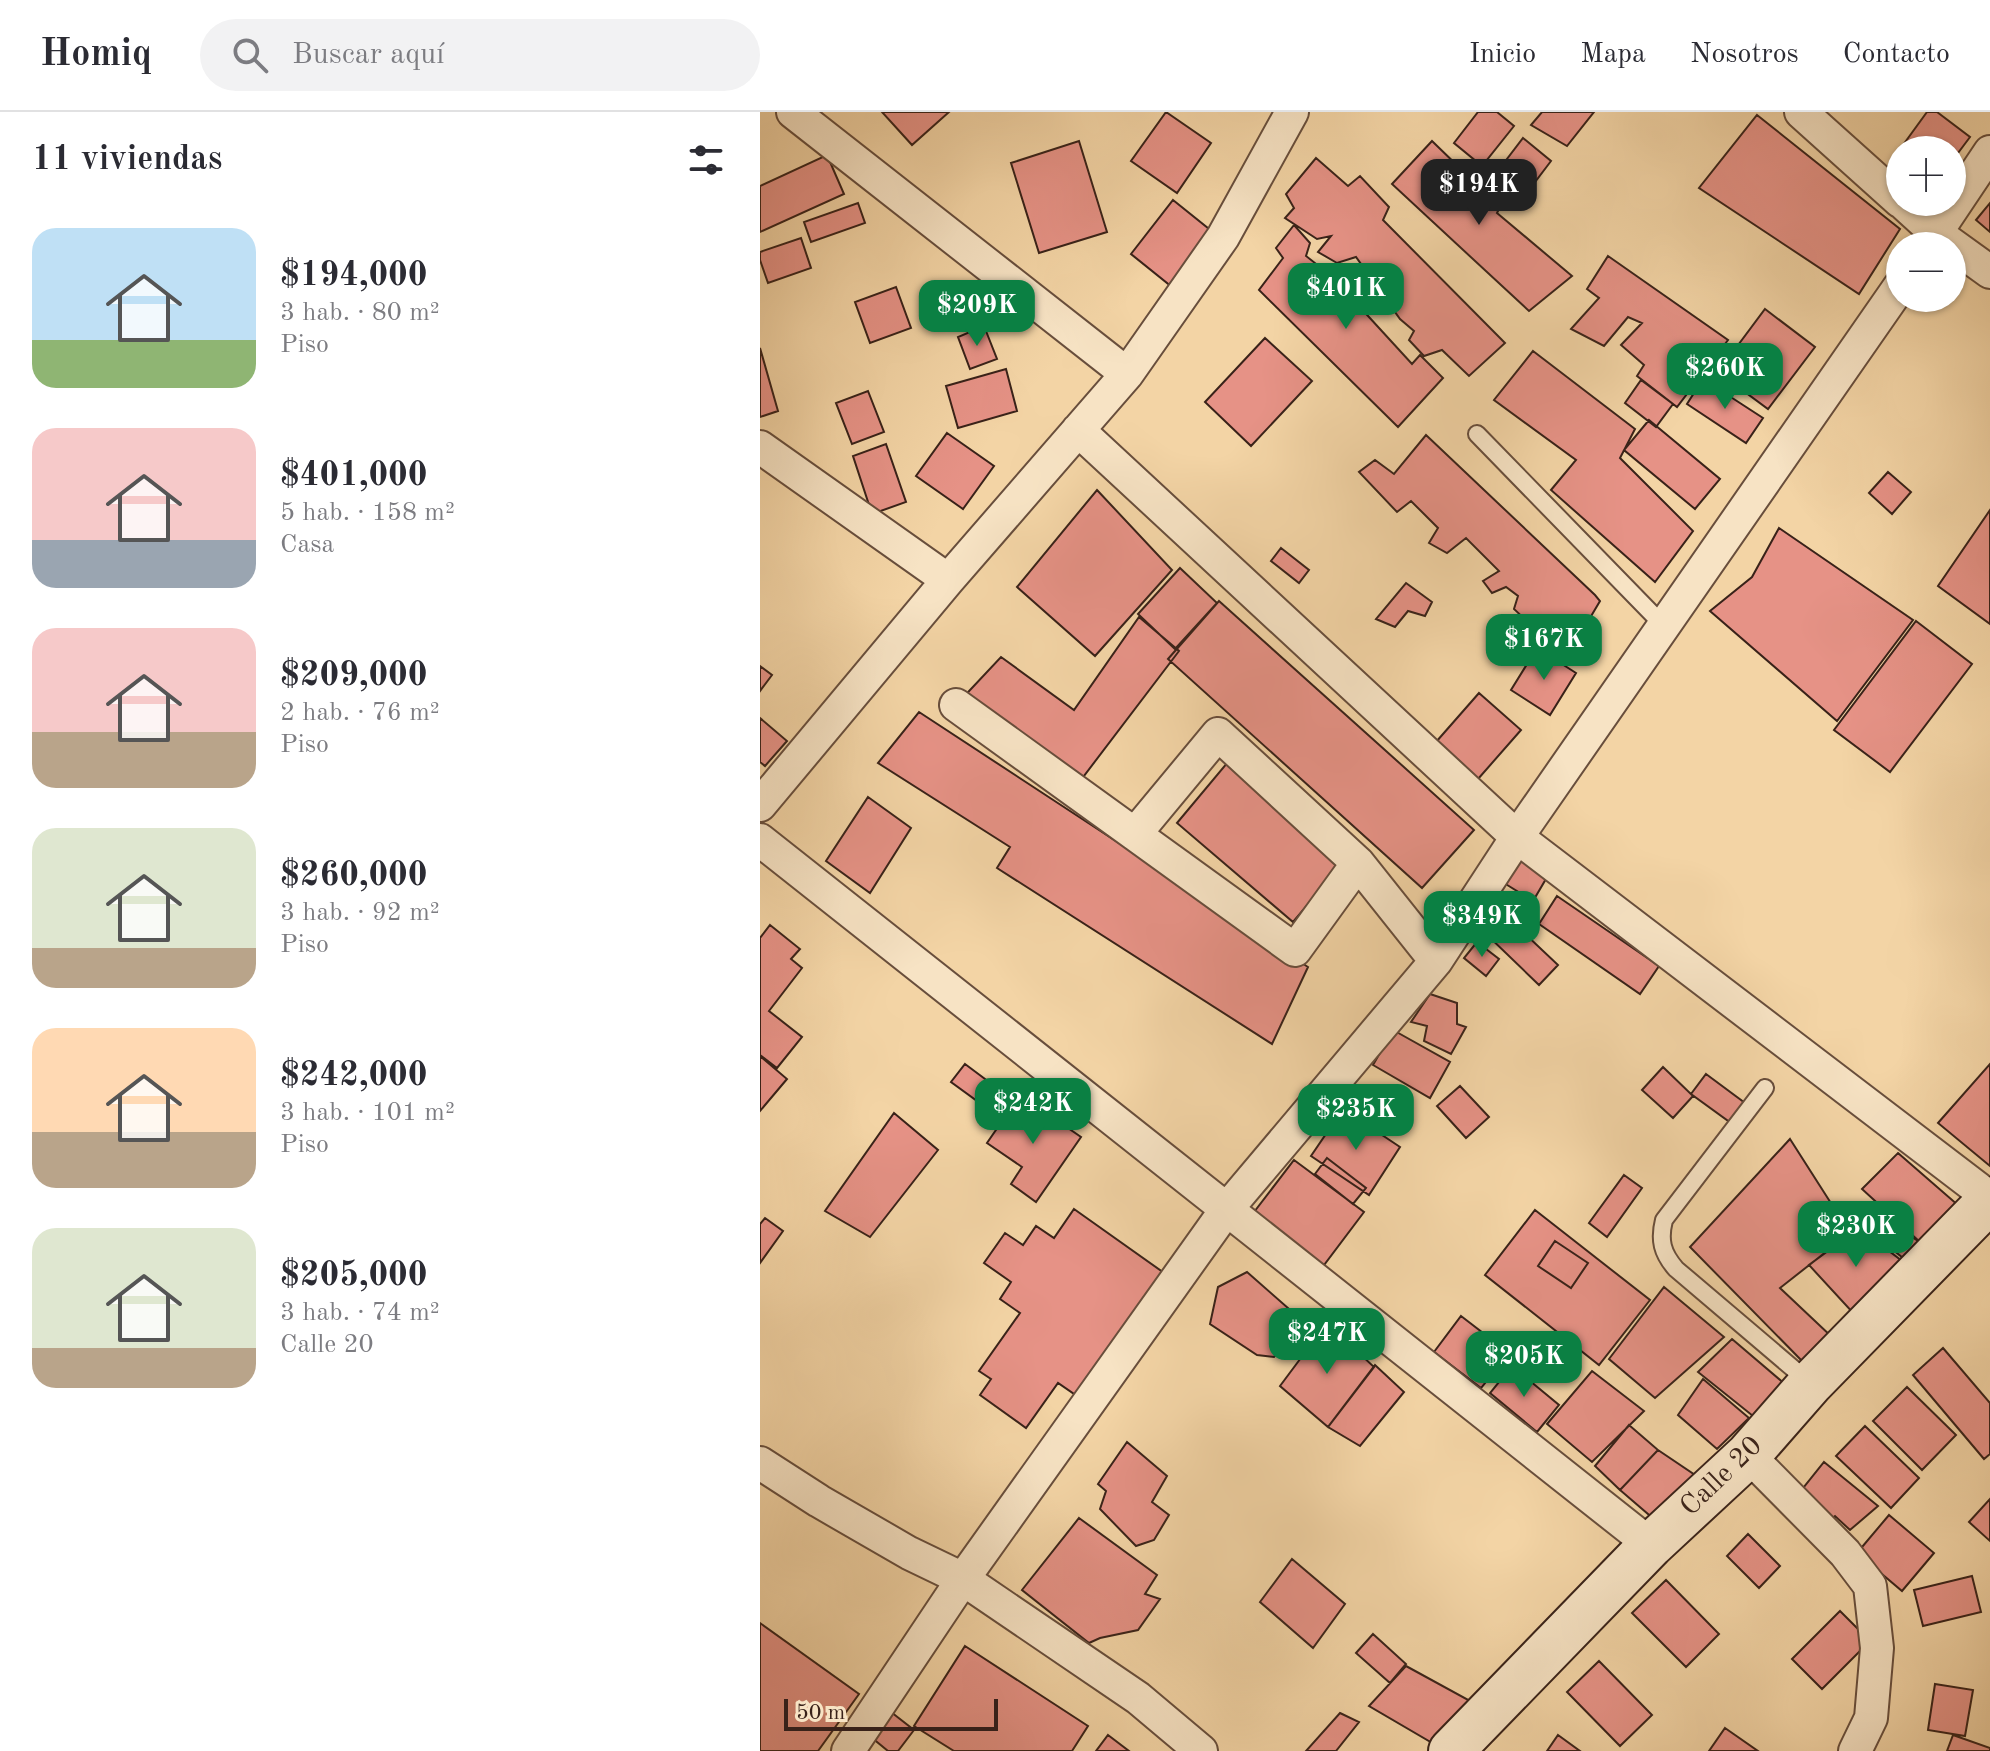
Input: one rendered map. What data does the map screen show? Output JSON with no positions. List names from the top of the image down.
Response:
{
  "streets": {
    "main road": ["Calle 20"]
  },
  "scale_bar": "50 m",
  "page": {
    "header": "Homiq",
    "search": "Buscar aquí",
    "nav": [
      "Inicio",
      "Mapa",
      "Nosotros",
      "Contacto"
    ],
    "heading": "11 viviendas",
    "map_buttons": ["+", "−"],
    "price": [
      "$194K",
      "$401K",
      "$209K",
      "$260K",
      "$167K",
      "$349K",
      "$242K",
      "$235K",
      "$230K",
      "$247K",
      "$205K"
    ],
    "list": [
      {
        "name": "$194,000",
        "note": "3 hab. · 80 m² · Piso"
      },
      {
        "name": "$401,000",
        "note": "5 hab. · 158 m² · Casa"
      },
      {
        "name": "$209,000",
        "note": "2 hab. · 76 m² · Piso"
      },
      {
        "name": "$260,000",
        "note": "3 hab. · 92 m² · Piso"
      },
      {
        "name": "$242,000",
        "note": "3 hab. · 101 m² · Piso"
      },
      {
        "name": "$205,000",
        "note": "3 hab. · 74 m² · Calle 20"
      }
    ],
    "scale": "50 m"
  }
}
